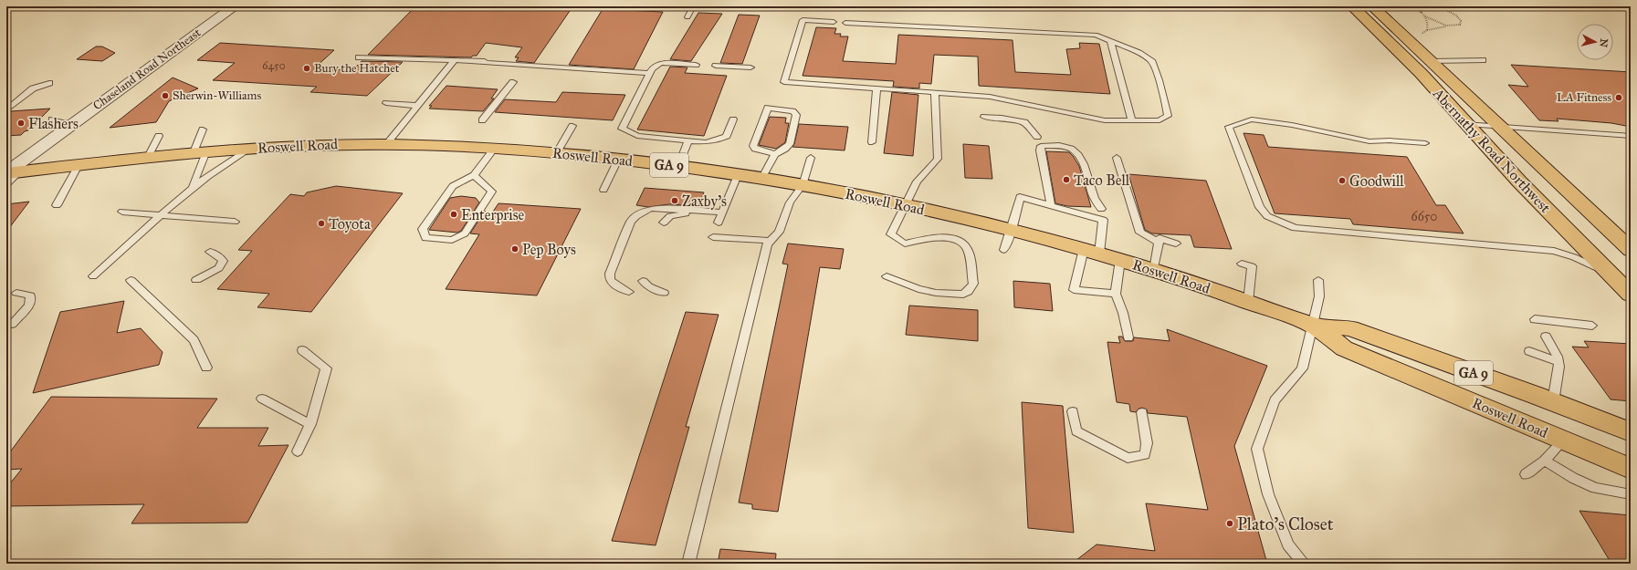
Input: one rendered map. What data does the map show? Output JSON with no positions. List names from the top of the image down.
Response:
{
  "streets": {
    "main road": ["Roswell Road", "Abernathy Road Northwest", "GA 9"],
    "street": ["Chaseland Road Northeast"]
  },
  "crossings": [
    ["Chaseland Road Northeast", "Roswell Road"]
  ],
  "places": [
    "Bury the Hatchet",
    "Sherwin-Williams",
    "LA Fitness",
    "Flashers",
    "Taco Bell",
    "Goodwill",
    "Zaxby's",
    "Enterprise",
    "Toyota",
    "Pep Boys",
    "Plato's Closet"
  ],
  "house_numbers": ["6450", "6650"],
  "north": "right"
}
